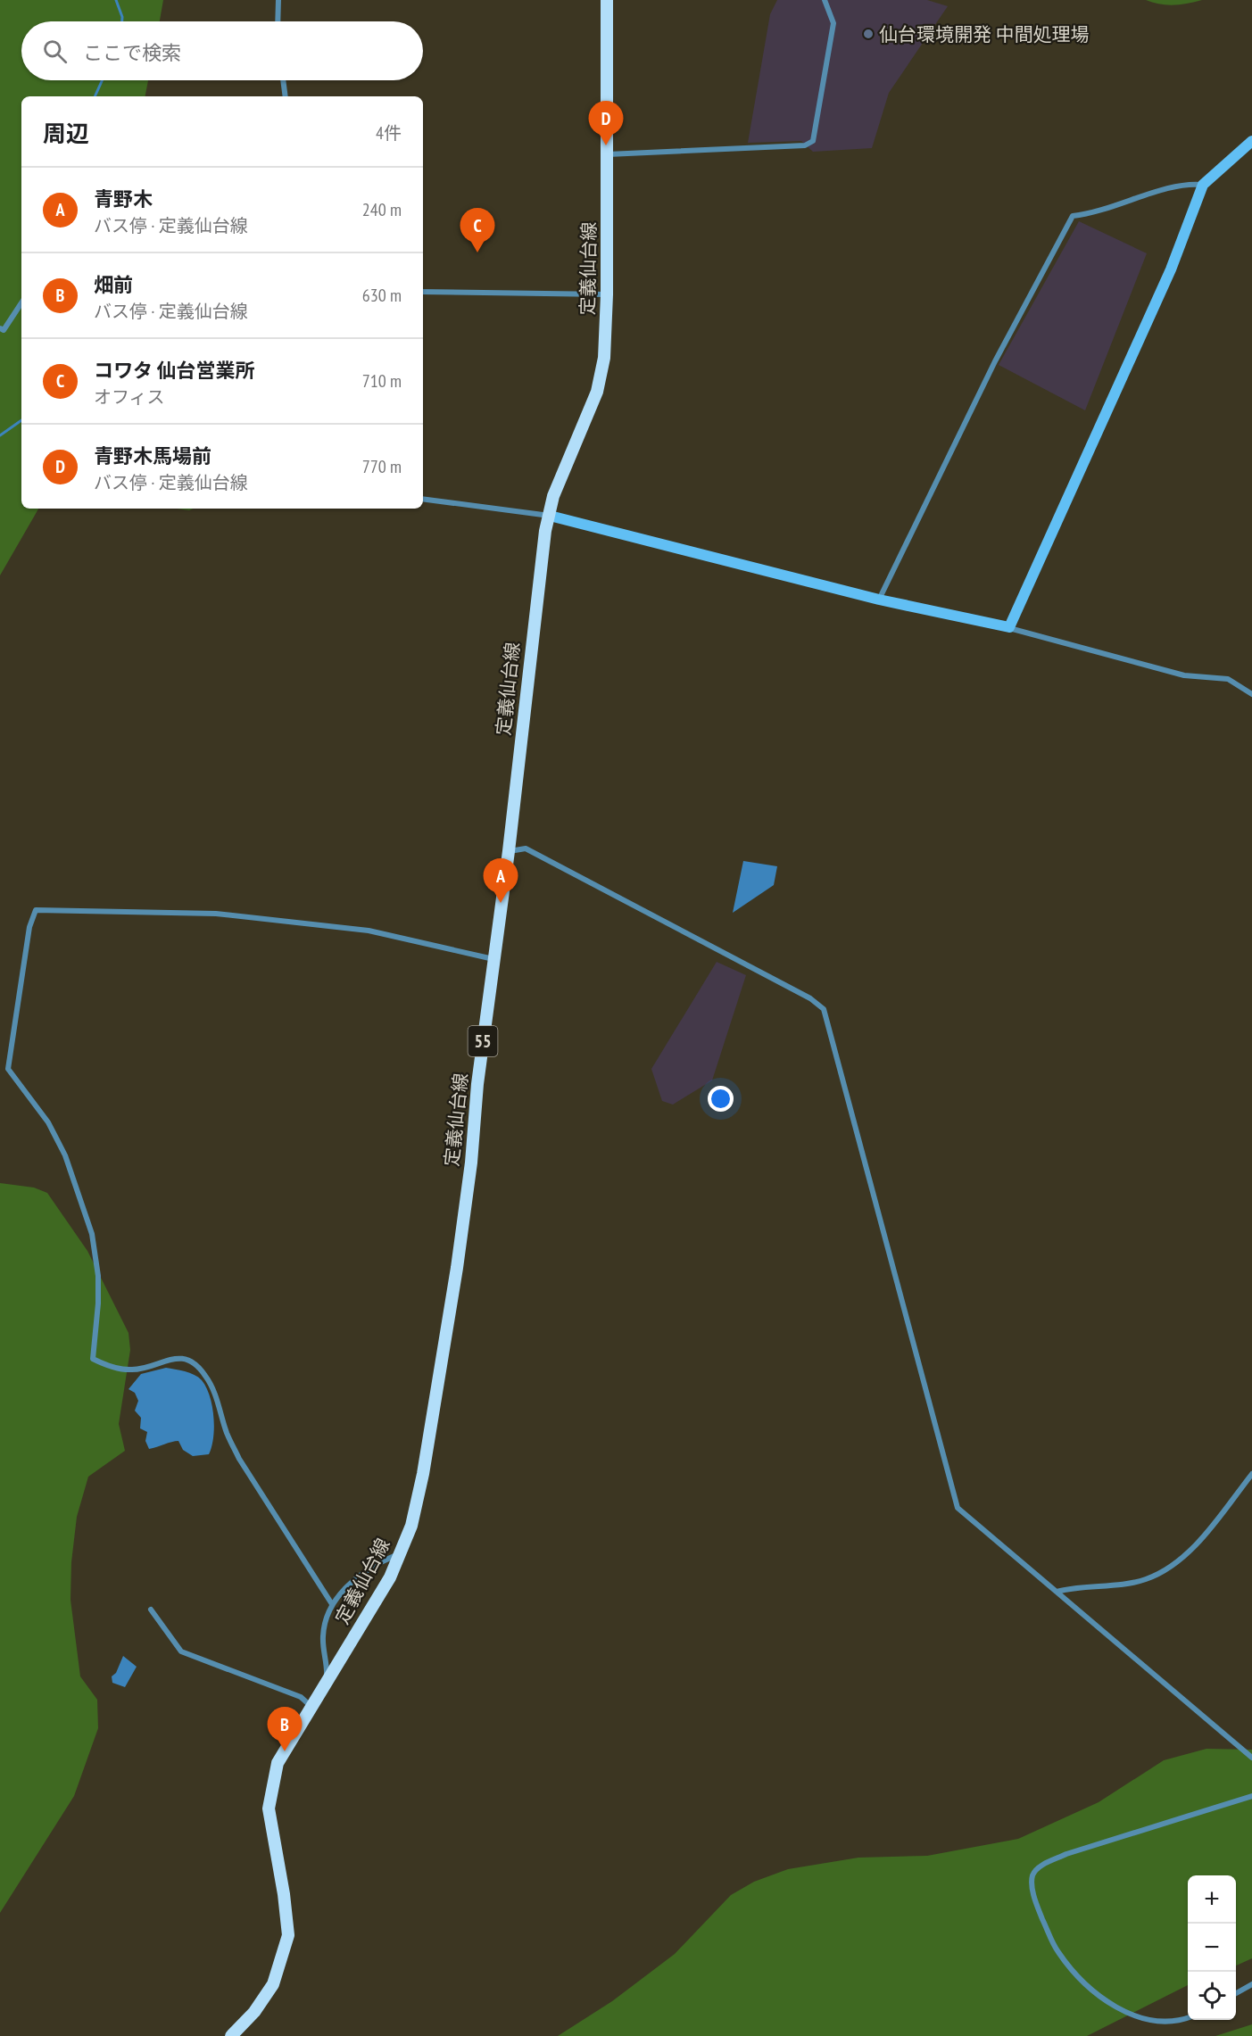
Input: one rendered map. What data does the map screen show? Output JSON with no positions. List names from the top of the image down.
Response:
{
  "streets": {
    "main road": ["定義仙台線", "55"]
  },
  "places": ["仙台環境開発 中間処理場"],
  "page": {
    "search": "ここで検索",
    "heading": ["周辺", "4件"],
    "pins": [
      "D",
      "C",
      "A",
      "B"
    ],
    "list": [
      {
        "mark": "A",
        "name": "青野木",
        "note": "バス停 · 定義仙台線",
        "value": "240 m"
      },
      {
        "mark": "B",
        "name": "畑前",
        "note": "バス停 · 定義仙台線",
        "value": "630 m"
      },
      {
        "mark": "C",
        "name": "コワタ 仙台営業所",
        "note": "オフィス",
        "value": "710 m"
      },
      {
        "mark": "D",
        "name": "青野木馬場前",
        "note": "バス停 · 定義仙台線",
        "value": "770 m"
      }
    ],
    "map_buttons": ["+", "−"]
  }
}
